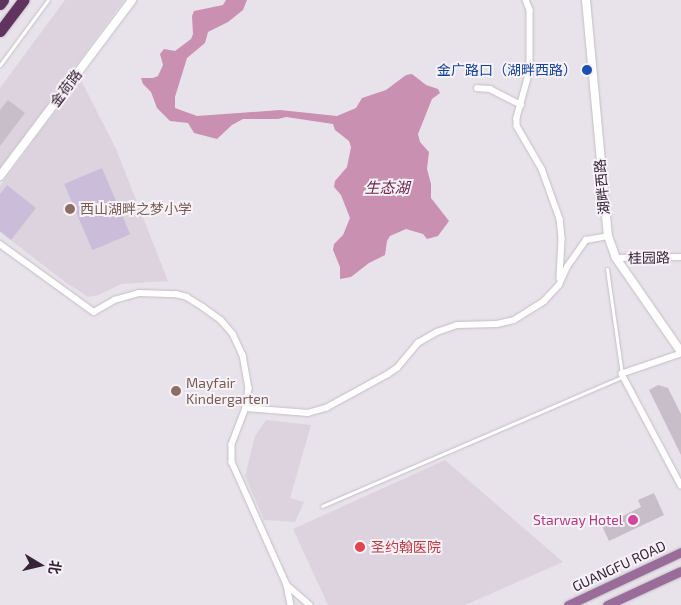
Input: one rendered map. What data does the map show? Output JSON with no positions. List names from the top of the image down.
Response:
{
  "streets": {
    "main road": ["GUANGFU ROAD"],
    "street": ["金荷路", "湖畔西路", "桂园路"]
  },
  "crossings": [
    ["湖畔西路", "桂园路"]
  ],
  "water": ["生态湖"],
  "places": [
    "金广路口（湖畔西路）",
    "西山湖畔之梦小学",
    "Mayfair Kindergarten",
    "Starway Hotel",
    "圣约翰医院"
  ],
  "north": "right"
}
